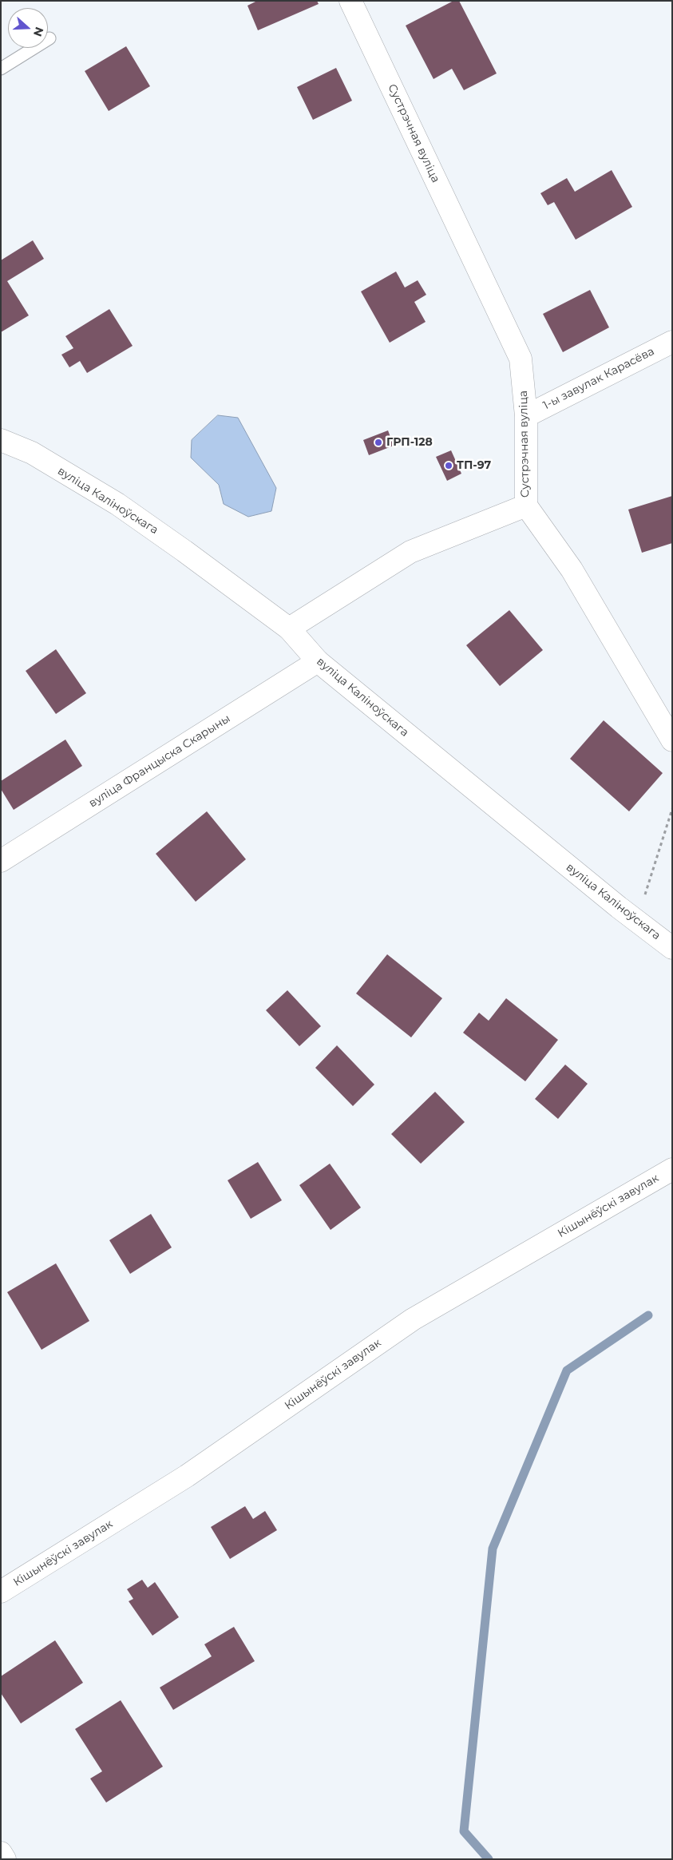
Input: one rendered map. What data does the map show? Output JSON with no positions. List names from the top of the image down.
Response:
{
  "streets": {
    "street": [
      "Сустрэчная вуліца",
      "1-ы завулак Карасёва",
      "вуліца Каліноўскага",
      "вуліца Францыска Скарыны",
      "Кішынёўскі завулак"
    ]
  },
  "crossings": [
    ["Сустрэчная вуліца", "1-ы завулак Карасёва"],
    ["вуліца Каліноўскага", "вуліца Францыска Скарыны"]
  ],
  "places": ["ГРП-128", "ТП-97"],
  "north": "right"
}
